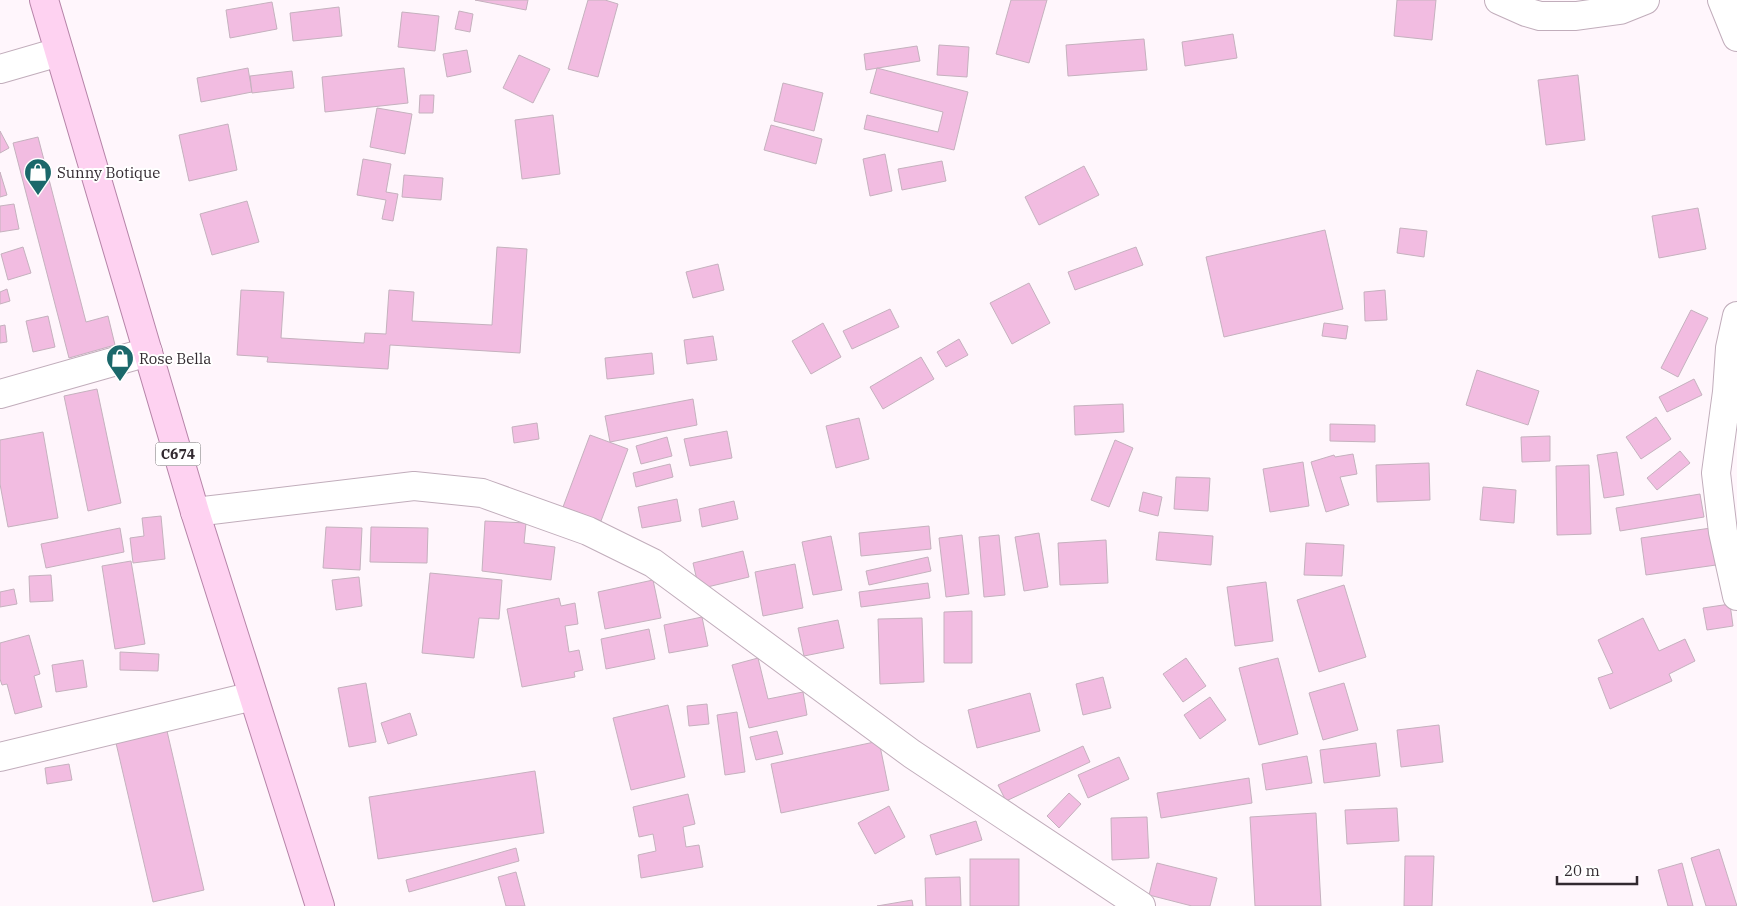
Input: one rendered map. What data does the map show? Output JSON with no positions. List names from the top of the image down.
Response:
{
  "streets": {
    "main road": ["C674"]
  },
  "places": {
    "shop": ["Sunny Botique", "Rose Bella"]
  },
  "scale_bar": "20 m"
}
